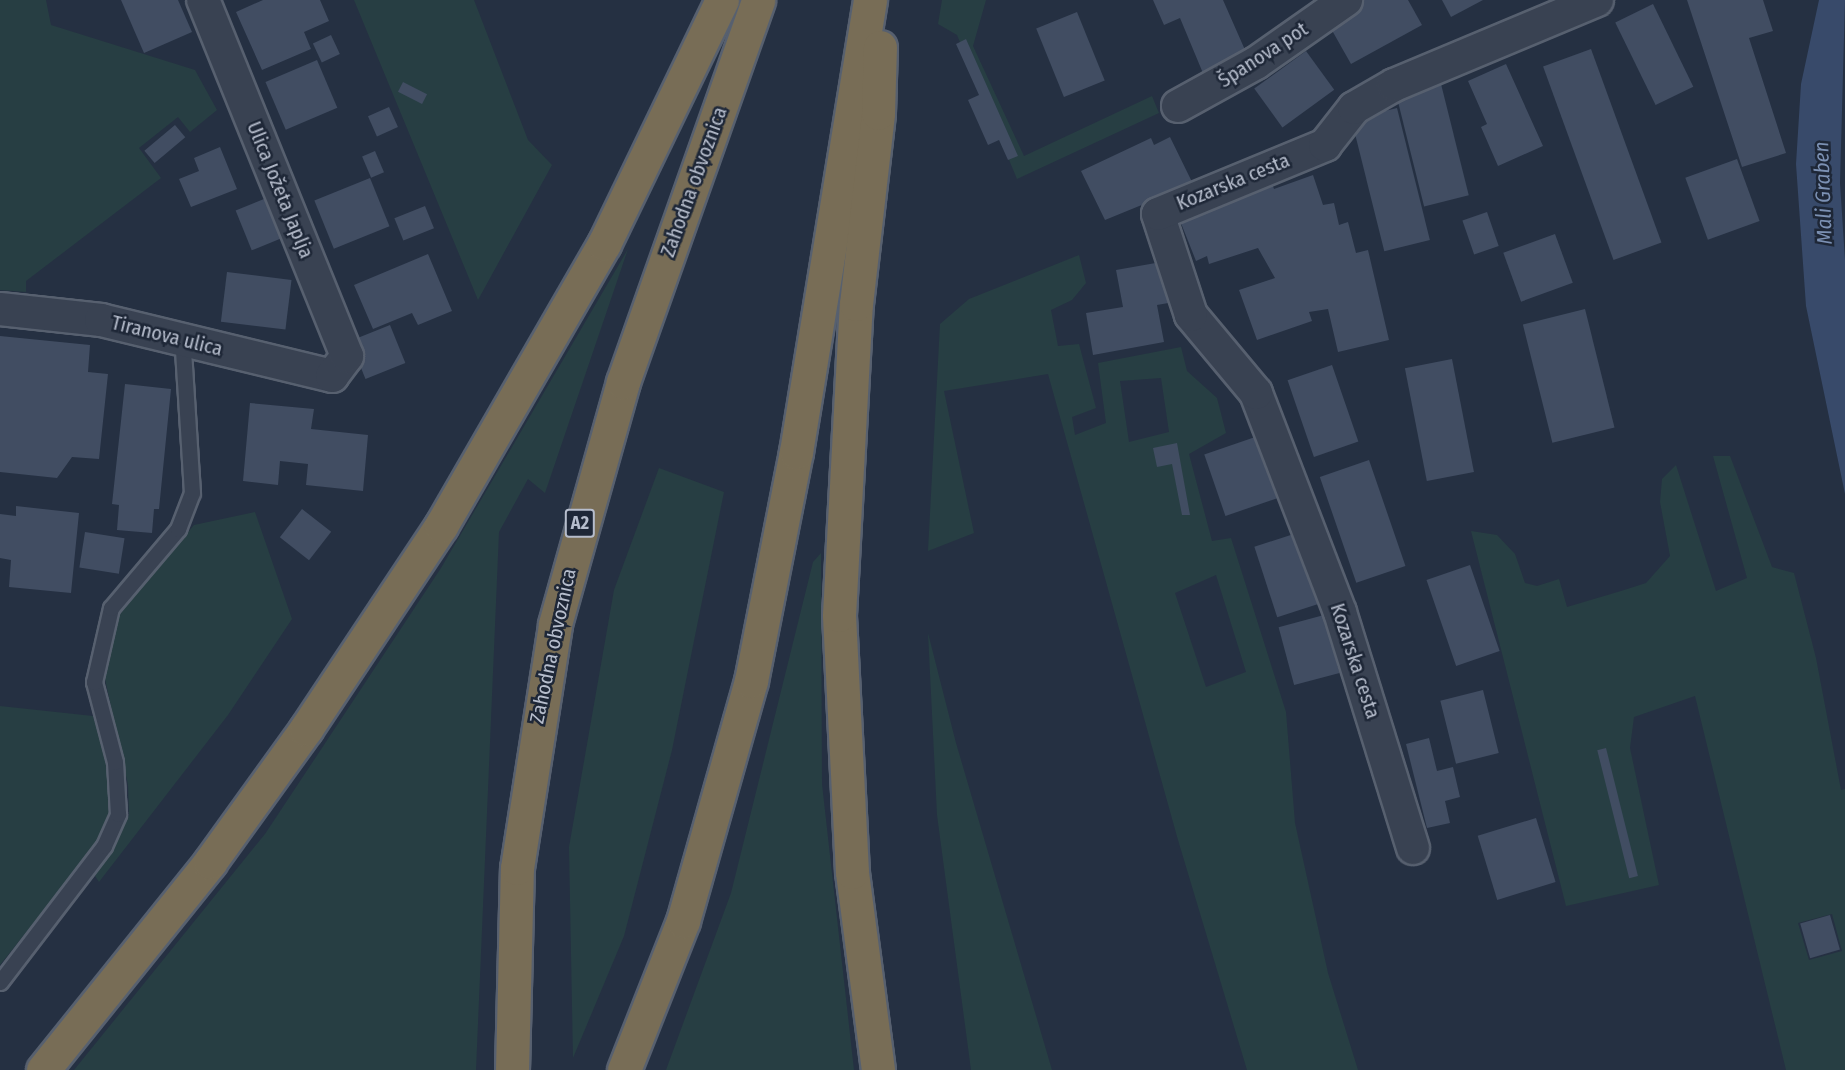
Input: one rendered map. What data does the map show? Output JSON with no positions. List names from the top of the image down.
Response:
{
  "streets": {
    "highway": ["Zahodna obvoznica", "A2"],
    "street": [
      "Španova pot",
      "Kozarska cesta",
      "Ulica Jožeta Japlja",
      "Tiranova ulica"
    ]
  },
  "crossings": [
    ["Ulica Jožeta Japlja", "Tiranova ulica"]
  ],
  "water": ["Mali Graben"]
}
